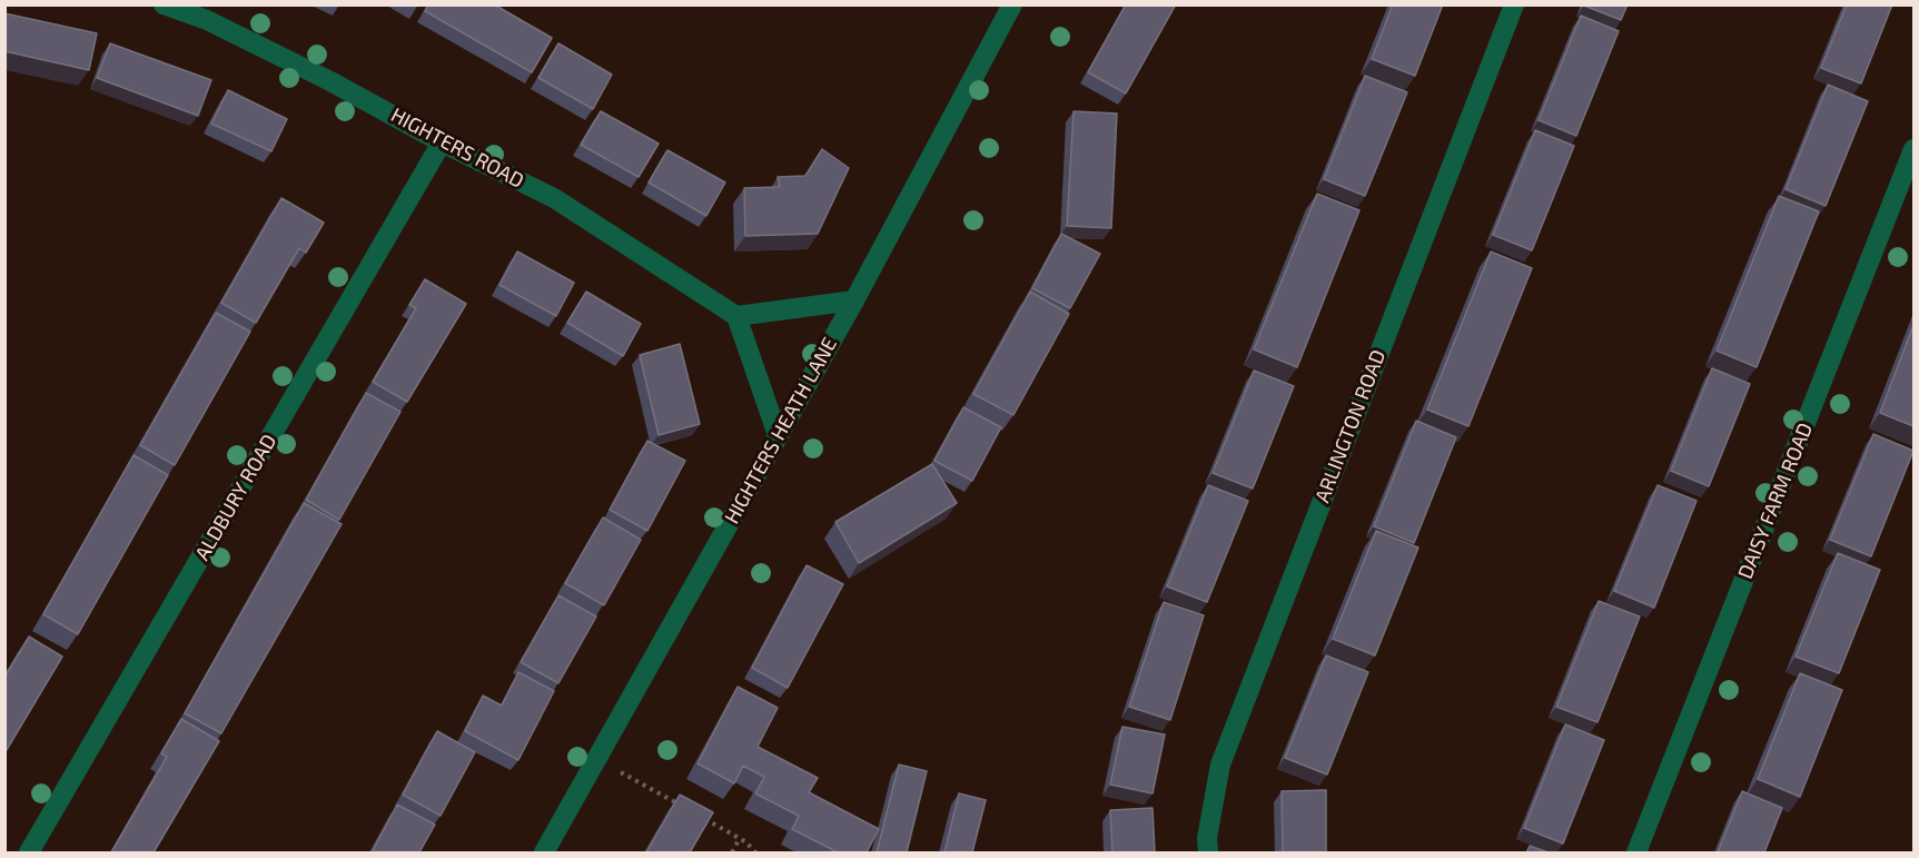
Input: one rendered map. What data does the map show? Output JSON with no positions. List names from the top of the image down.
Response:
{
  "streets": {
    "street": [
      "HIGHTERS ROAD",
      "ARLINGTON ROAD",
      "HIGHTERS HEATH LANE",
      "ALDBURY ROAD",
      "DAISY FARM ROAD"
    ]
  },
  "crossings": [
    ["HIGHTERS ROAD", "ALDBURY ROAD"]
  ]
}
